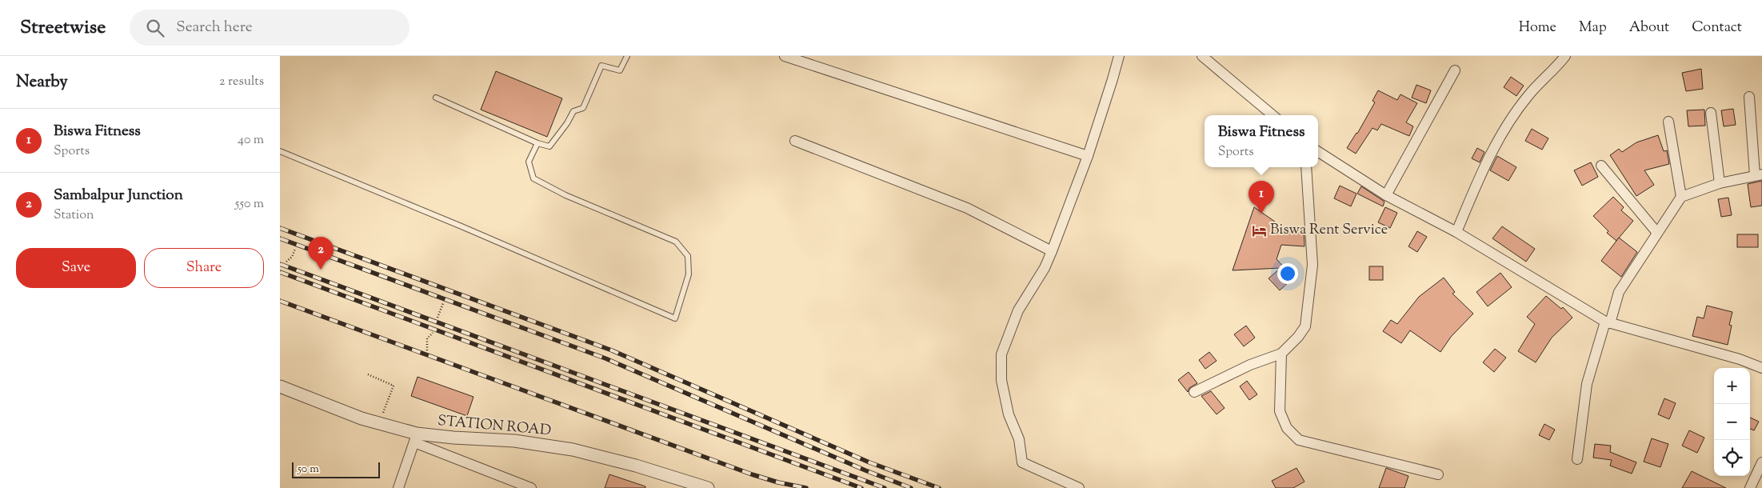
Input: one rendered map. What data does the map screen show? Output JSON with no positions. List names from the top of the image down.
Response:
{
  "streets": {
    "street": ["STATION ROAD"]
  },
  "places": {
    "hotel": ["Biswa Rent Service"]
  },
  "scale_bar": "50 m",
  "page": {
    "header": "Streetwise",
    "search": "Search here",
    "nav": [
      "Home",
      "Map",
      "About",
      "Contact"
    ],
    "heading": ["Nearby", "2 results"],
    "list": [
      {
        "mark": "1",
        "name": "Biswa Fitness",
        "note": "Sports",
        "value": "40 m"
      },
      {
        "mark": "2",
        "name": "Sambalpur Junction",
        "note": "Station",
        "value": "550 m"
      }
    ],
    "popup": ["Biswa Fitness", "Sports"],
    "pins": ["1", "2"],
    "buttons": ["Save", "Share"],
    "map_buttons": ["+", "−"],
    "scale": "50 m"
  }
}
